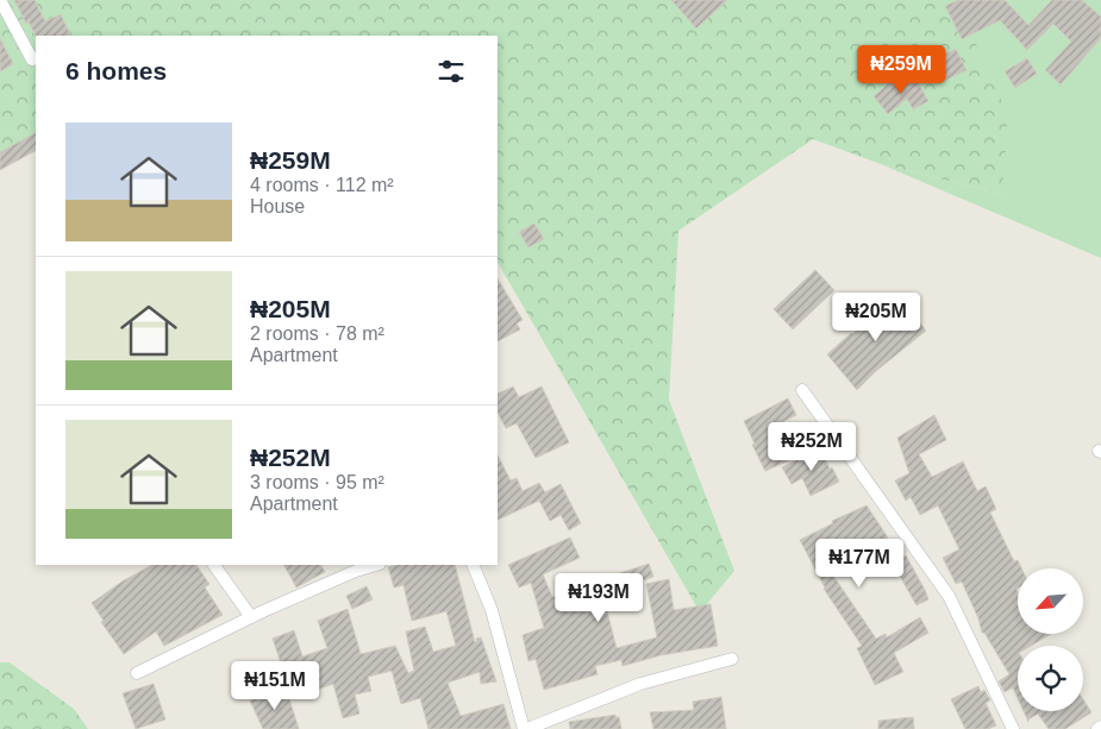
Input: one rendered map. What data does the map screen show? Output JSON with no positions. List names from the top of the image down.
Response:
{
  "north": "bottom left",
  "page": {
    "heading": "6 homes",
    "price": [
      "₦259M",
      "₦205M",
      "₦252M",
      "₦177M",
      "₦193M",
      "₦151M"
    ],
    "list": [
      {
        "name": "₦259M",
        "note": "4 rooms · 112 m² · House"
      },
      {
        "name": "₦205M",
        "note": "2 rooms · 78 m² · Apartment"
      },
      {
        "name": "₦252M",
        "note": "3 rooms · 95 m² · Apartment"
      }
    ]
  }
}
